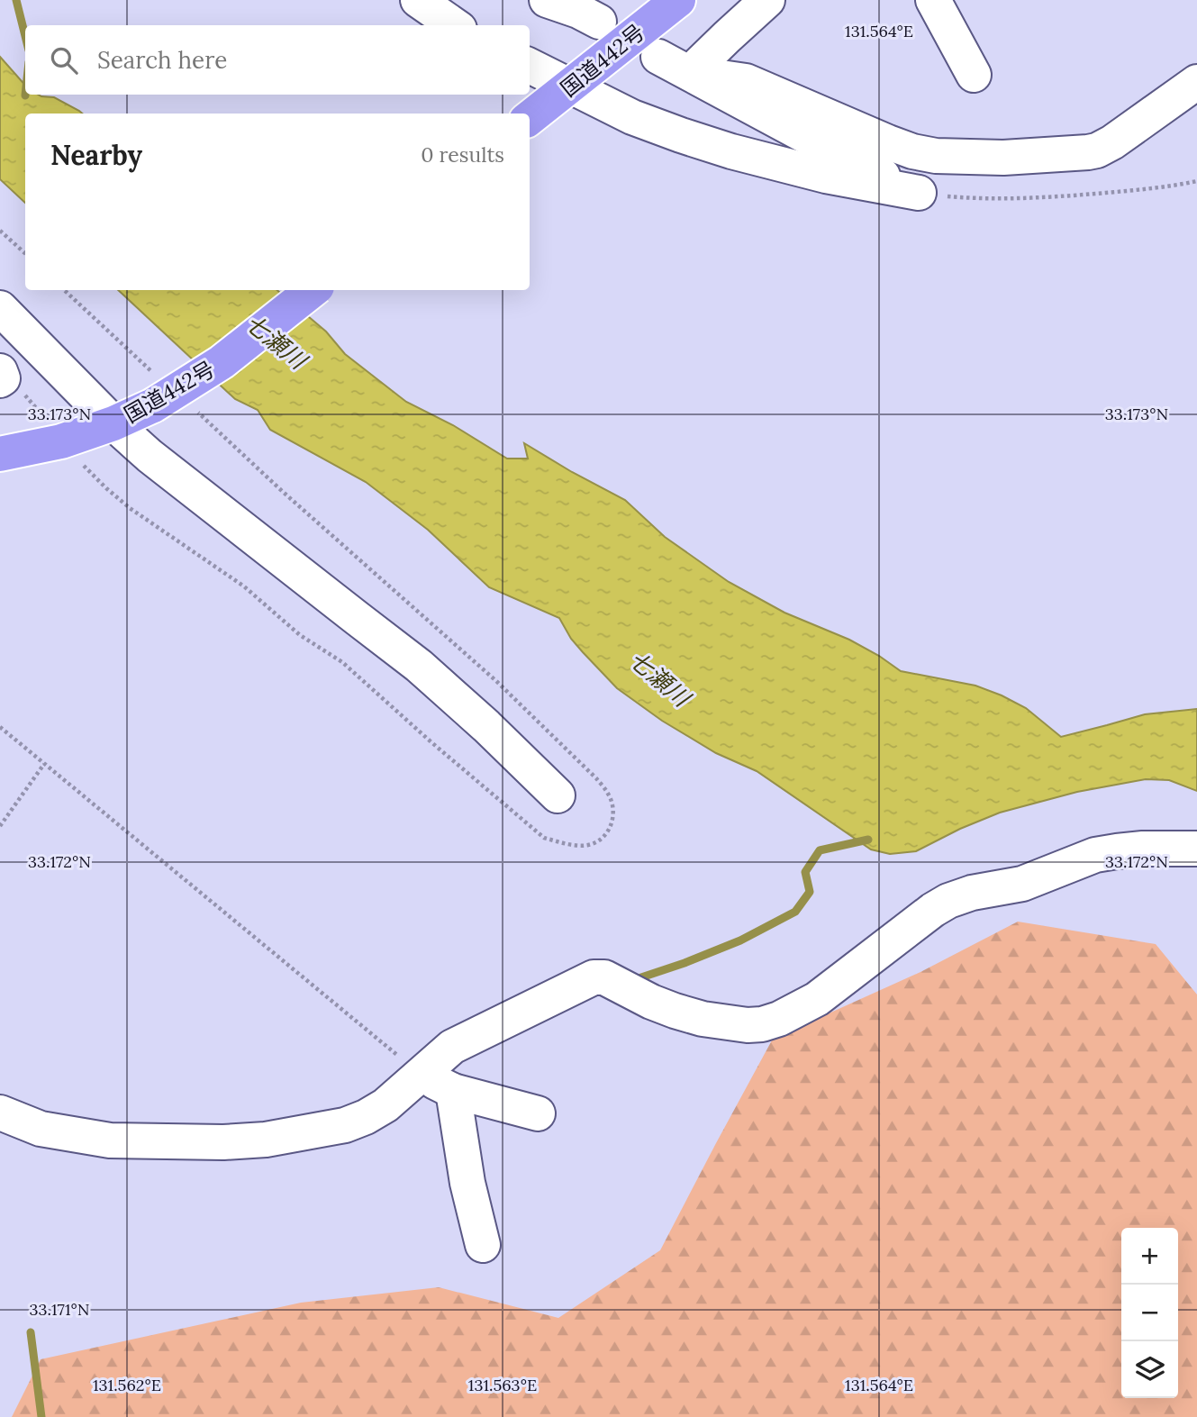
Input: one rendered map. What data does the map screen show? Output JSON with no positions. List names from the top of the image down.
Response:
{
  "streets": {
    "highway": ["国道442号"]
  },
  "water": ["七瀬川"],
  "page": {
    "search": "Search here",
    "heading": ["Nearby", "0 results"],
    "map_buttons": ["+", "−"]
  },
  "coordinates": [
    "131.564°E",
    "33.173°N",
    "33.172°N",
    "33.171°N",
    "131.562°E",
    "131.563°E"
  ]
}
